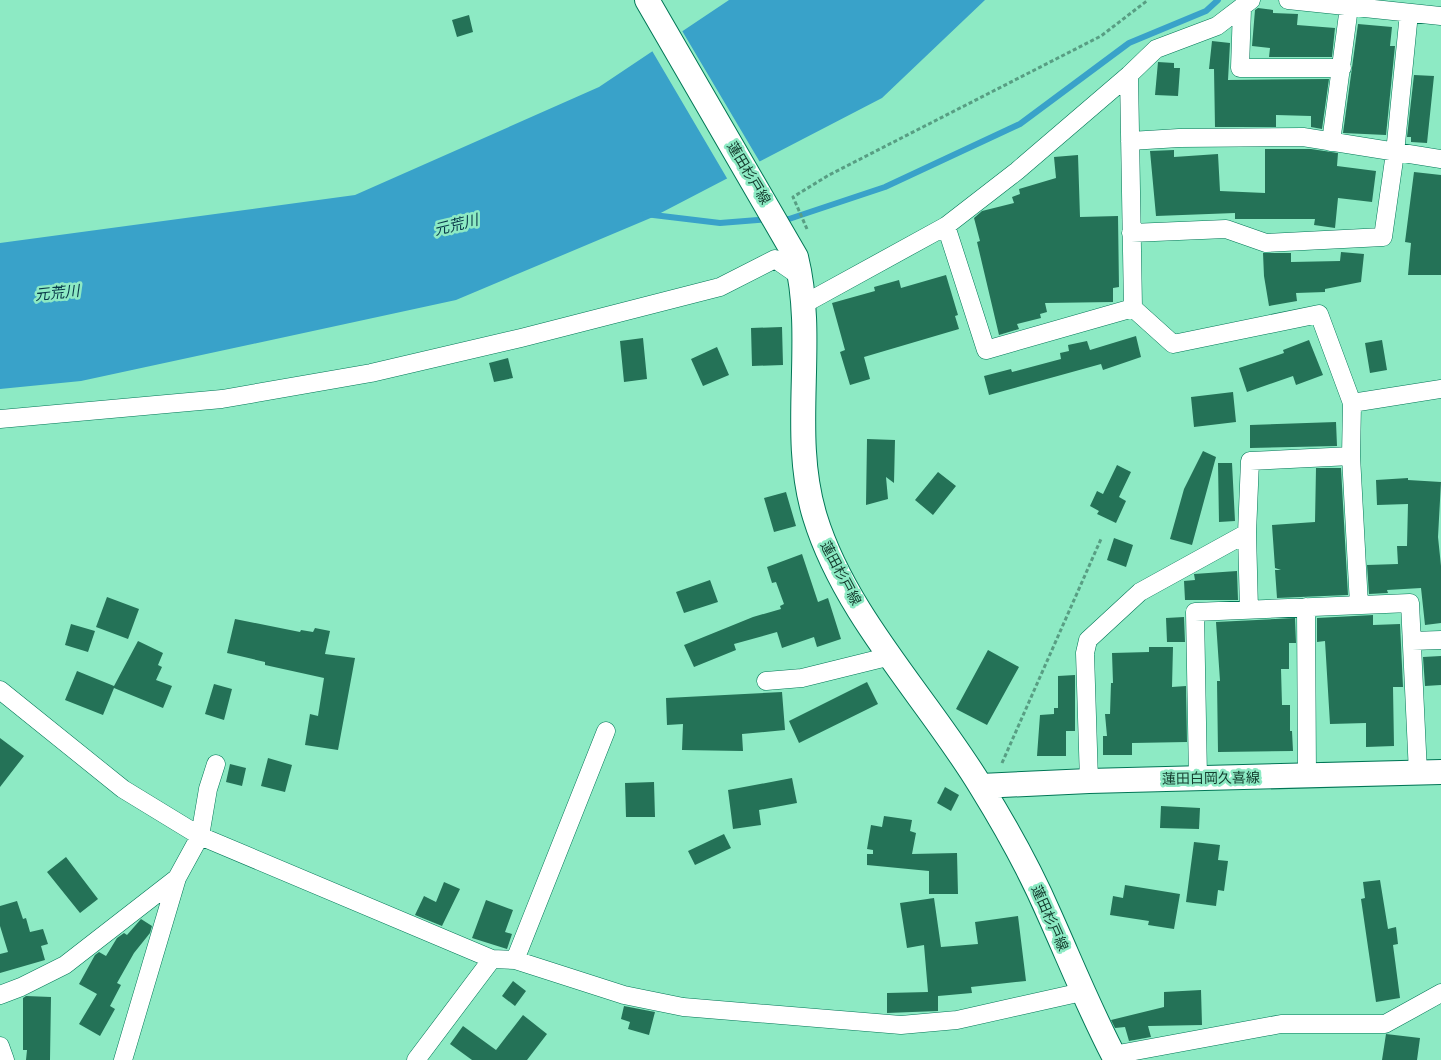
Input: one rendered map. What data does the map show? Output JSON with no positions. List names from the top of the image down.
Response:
{
  "streets": {
    "main road": ["蓮田杉戸線", "蓮田白岡久喜線"]
  },
  "crossings": [
    ["蓮田杉戸線", "蓮田白岡久喜線"]
  ],
  "water": ["元荒川"]
}
